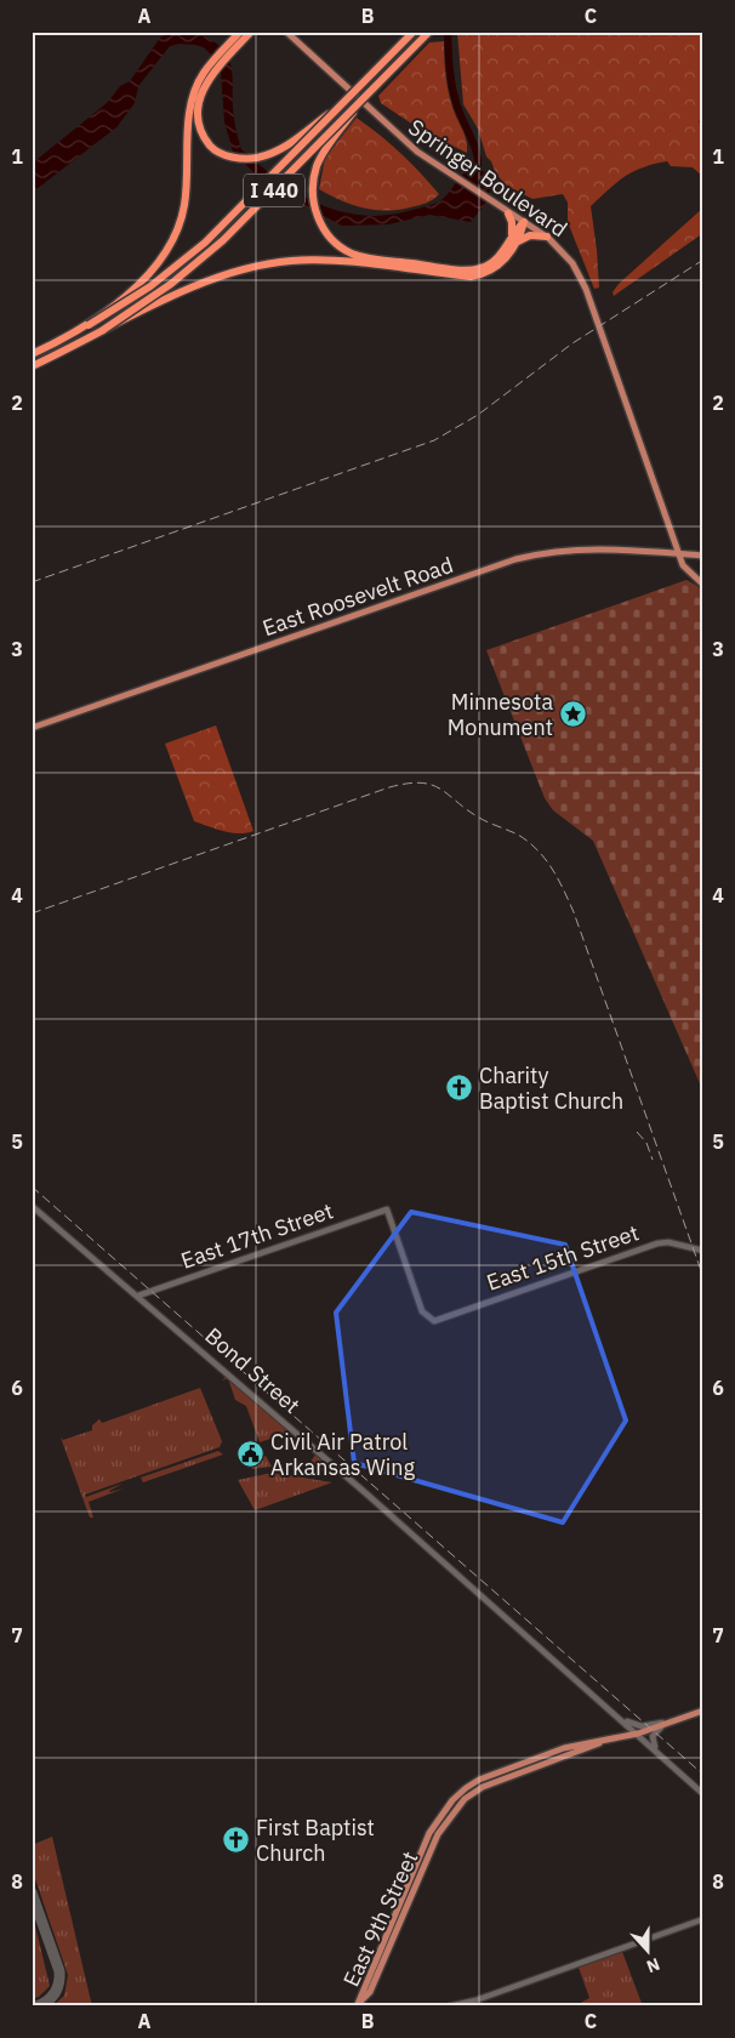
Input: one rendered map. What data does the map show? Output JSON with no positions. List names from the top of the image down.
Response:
{
  "streets": {
    "highway": ["I 440"],
    "main road": ["Springer Boulevard", "East Roosevelt Road", "East 9th Street"],
    "street": ["East 17th Street", "East 15th Street", "Bond Street"]
  },
  "crossings": [
    ["Springer Boulevard", "East Roosevelt Road"],
    ["East 17th Street", "East 15th Street"],
    ["East 17th Street", "Bond Street"],
    ["Bond Street", "East 9th Street"]
  ],
  "places": {
    "place": ["Minnesota Monument"],
    "church": ["Charity Baptist Church", "First Baptist Church"],
    "public building": ["Civil Air Patrol Arkansas Wing"]
  },
  "north": "bottom",
  "grid": {
    "columns": ["A", "B", "C"],
    "rows": [
      "1",
      "2",
      "3",
      "4",
      "5",
      "6",
      "7",
      "8"
    ]
  }
}
